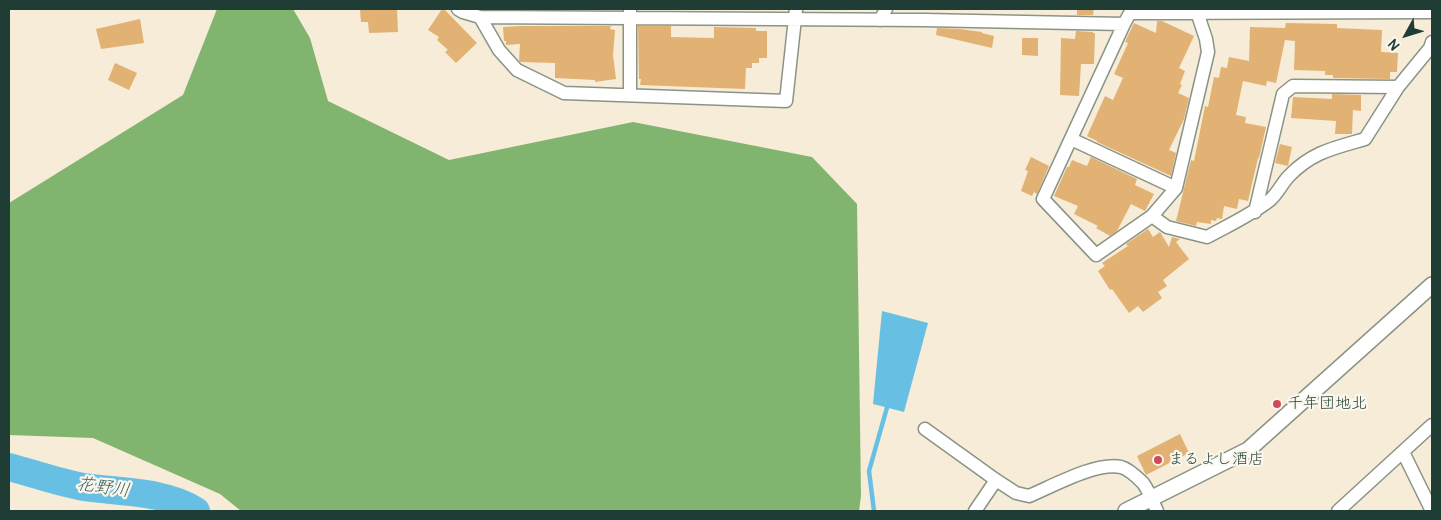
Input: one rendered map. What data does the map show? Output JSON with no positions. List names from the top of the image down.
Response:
{
  "water": ["花野川"],
  "places": ["千年団地北", "まるよし酒店"],
  "north": "bottom left"
}
